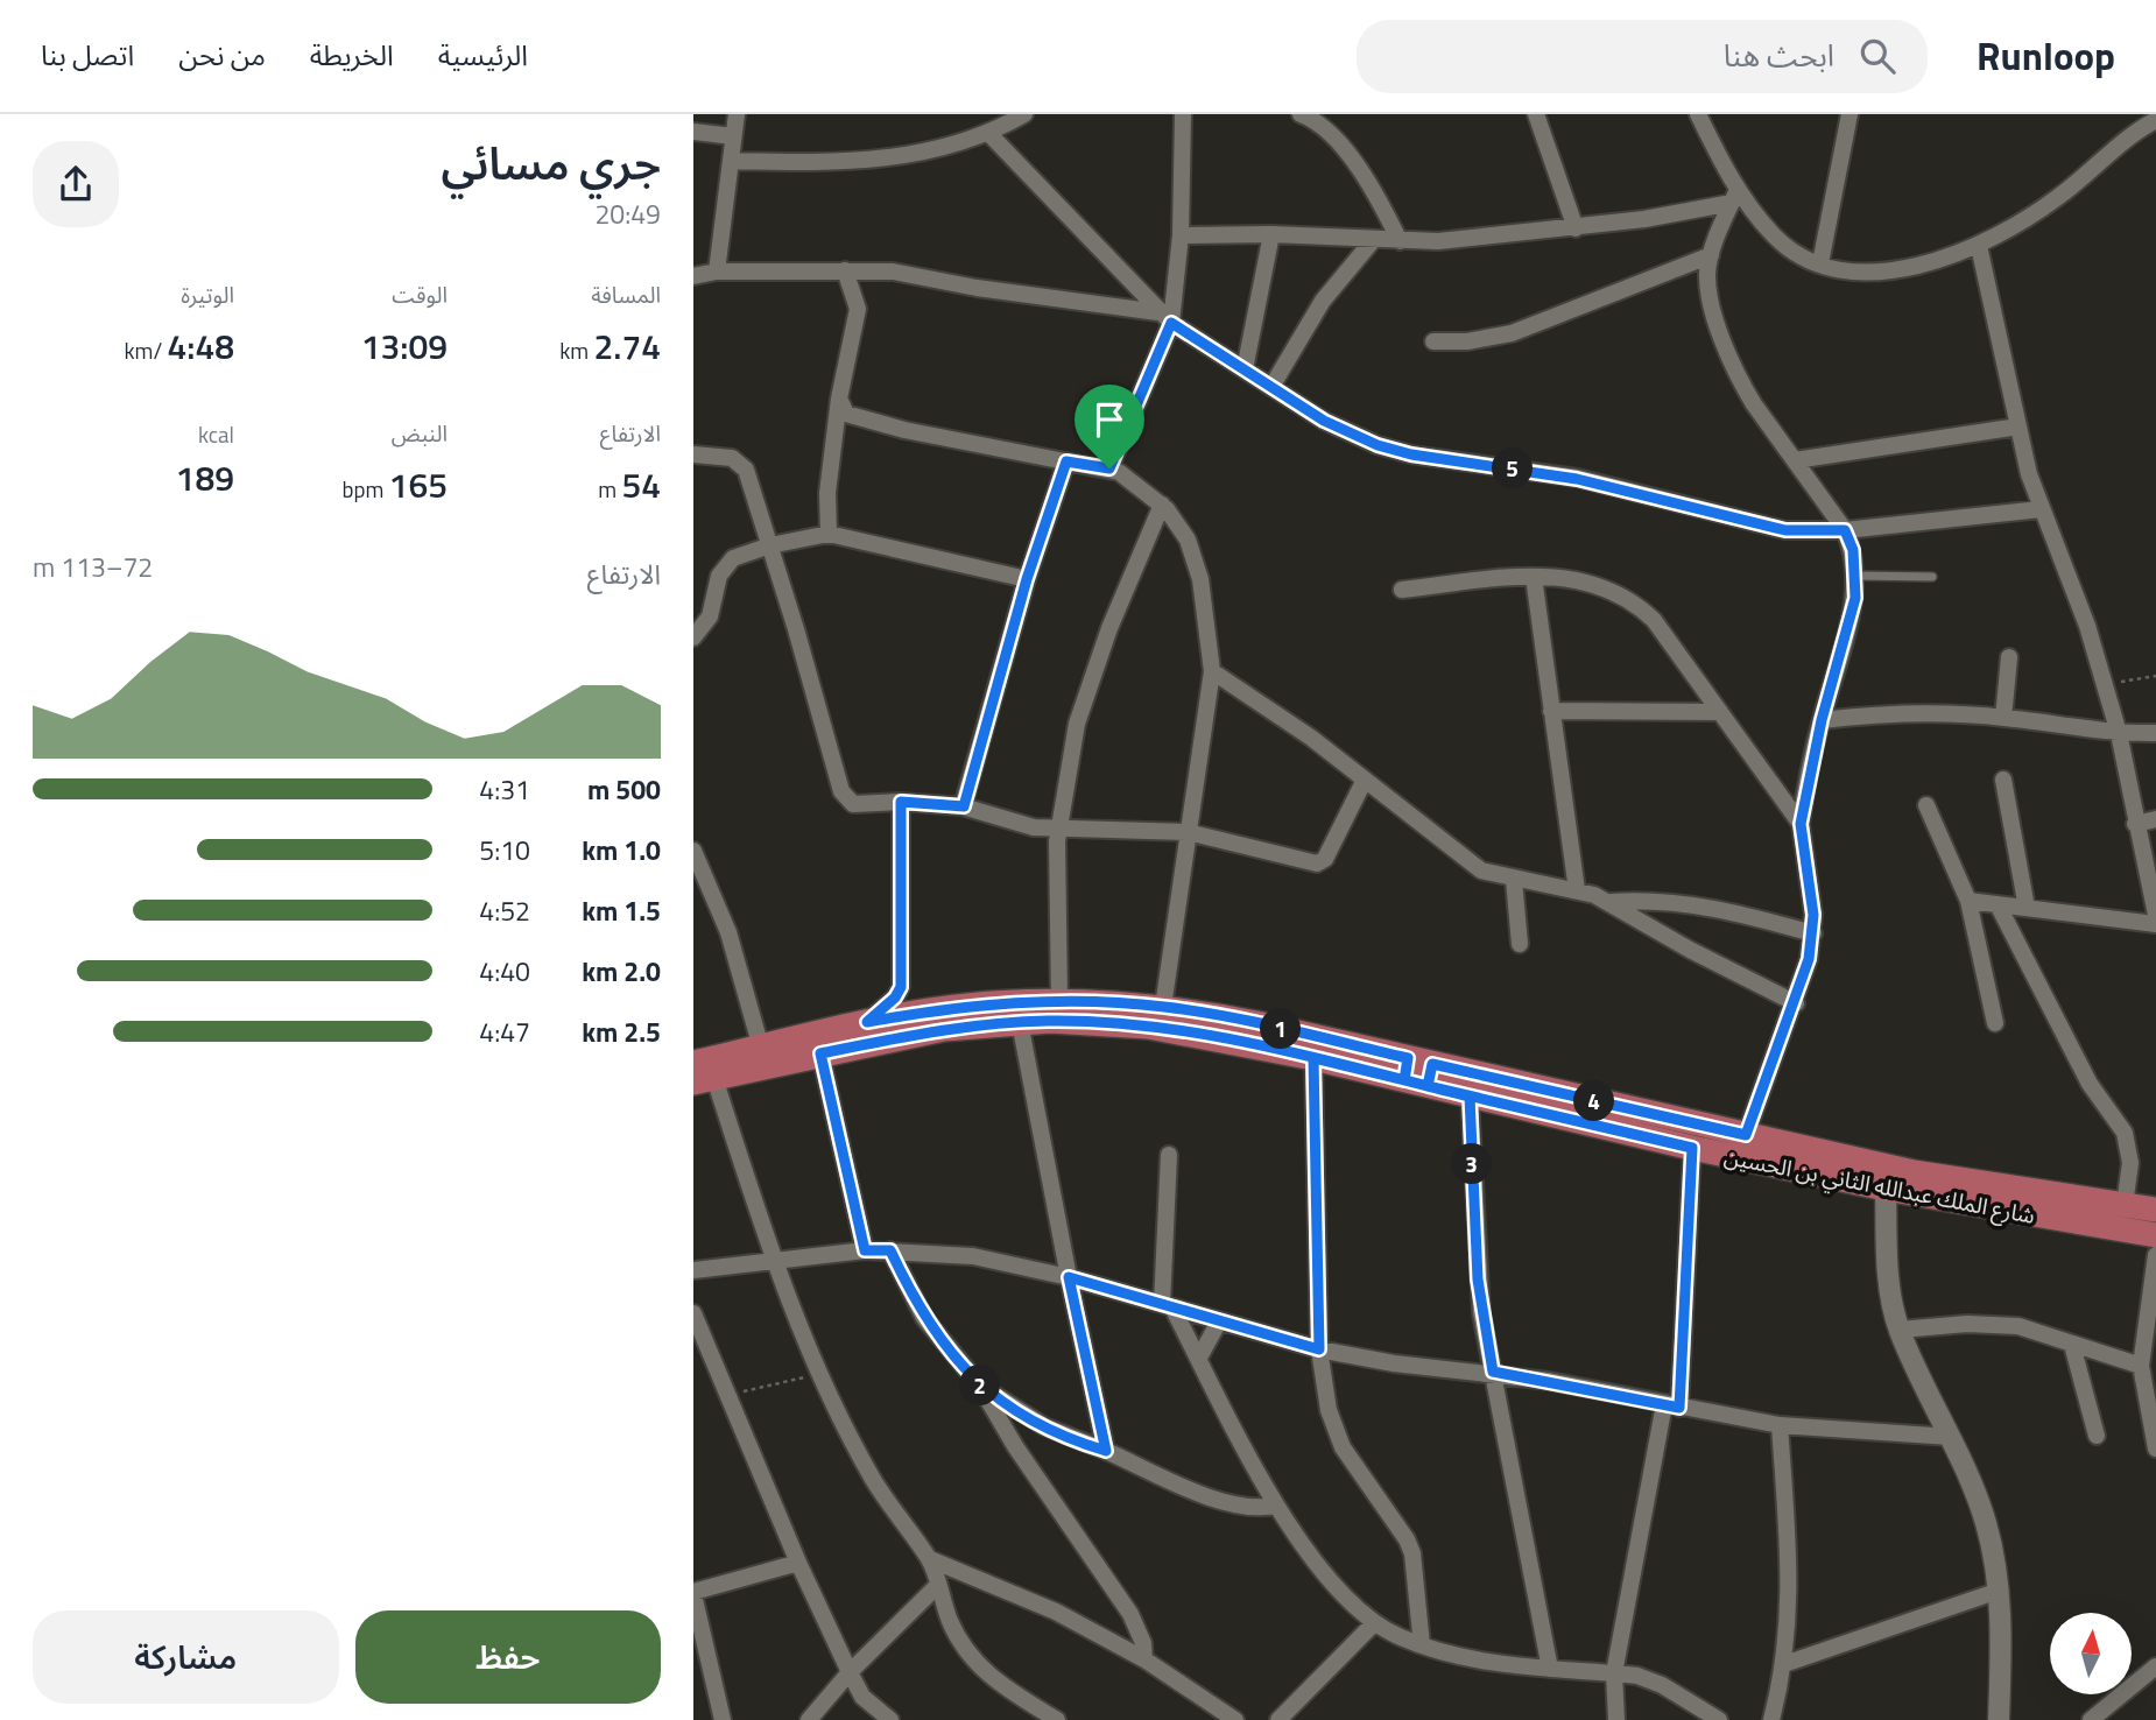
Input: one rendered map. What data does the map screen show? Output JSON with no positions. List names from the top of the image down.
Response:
{
  "streets": {
    "main road": ["شارع الملك عبدالله الثاني بن الحسين"]
  },
  "north": "top",
  "page": {
    "header": "Runloop",
    "search": "ابحث هنا",
    "nav": [
      "الرئيسية",
      "الخريطة",
      "من نحن",
      "اتصل بنا"
    ],
    "heading": ["جري مسائي", "20:49"],
    "stats": [
      ["المسافة", "2.74 km"],
      ["الوقت", "13:09"],
      ["الوتيرة", "4:48 /km"],
      ["الارتفاع", "54 m"],
      ["النبض", "165 bpm"],
      ["kcal", "189"]
    ],
    "pins": [
      "5",
      "1",
      "4",
      "3",
      "2"
    ],
    "chart": ["الارتفاع", "72–113 m"],
    "list": [
      {
        "name": "500 m",
        "note": "4:31"
      },
      {
        "name": "1.0 km",
        "note": "5:10"
      },
      {
        "name": "1.5 km",
        "note": "4:52"
      },
      {
        "name": "2.0 km",
        "note": "4:40"
      },
      {
        "name": "2.5 km",
        "note": "4:47"
      }
    ],
    "buttons": ["حفظ", "مشاركة"]
  }
}
